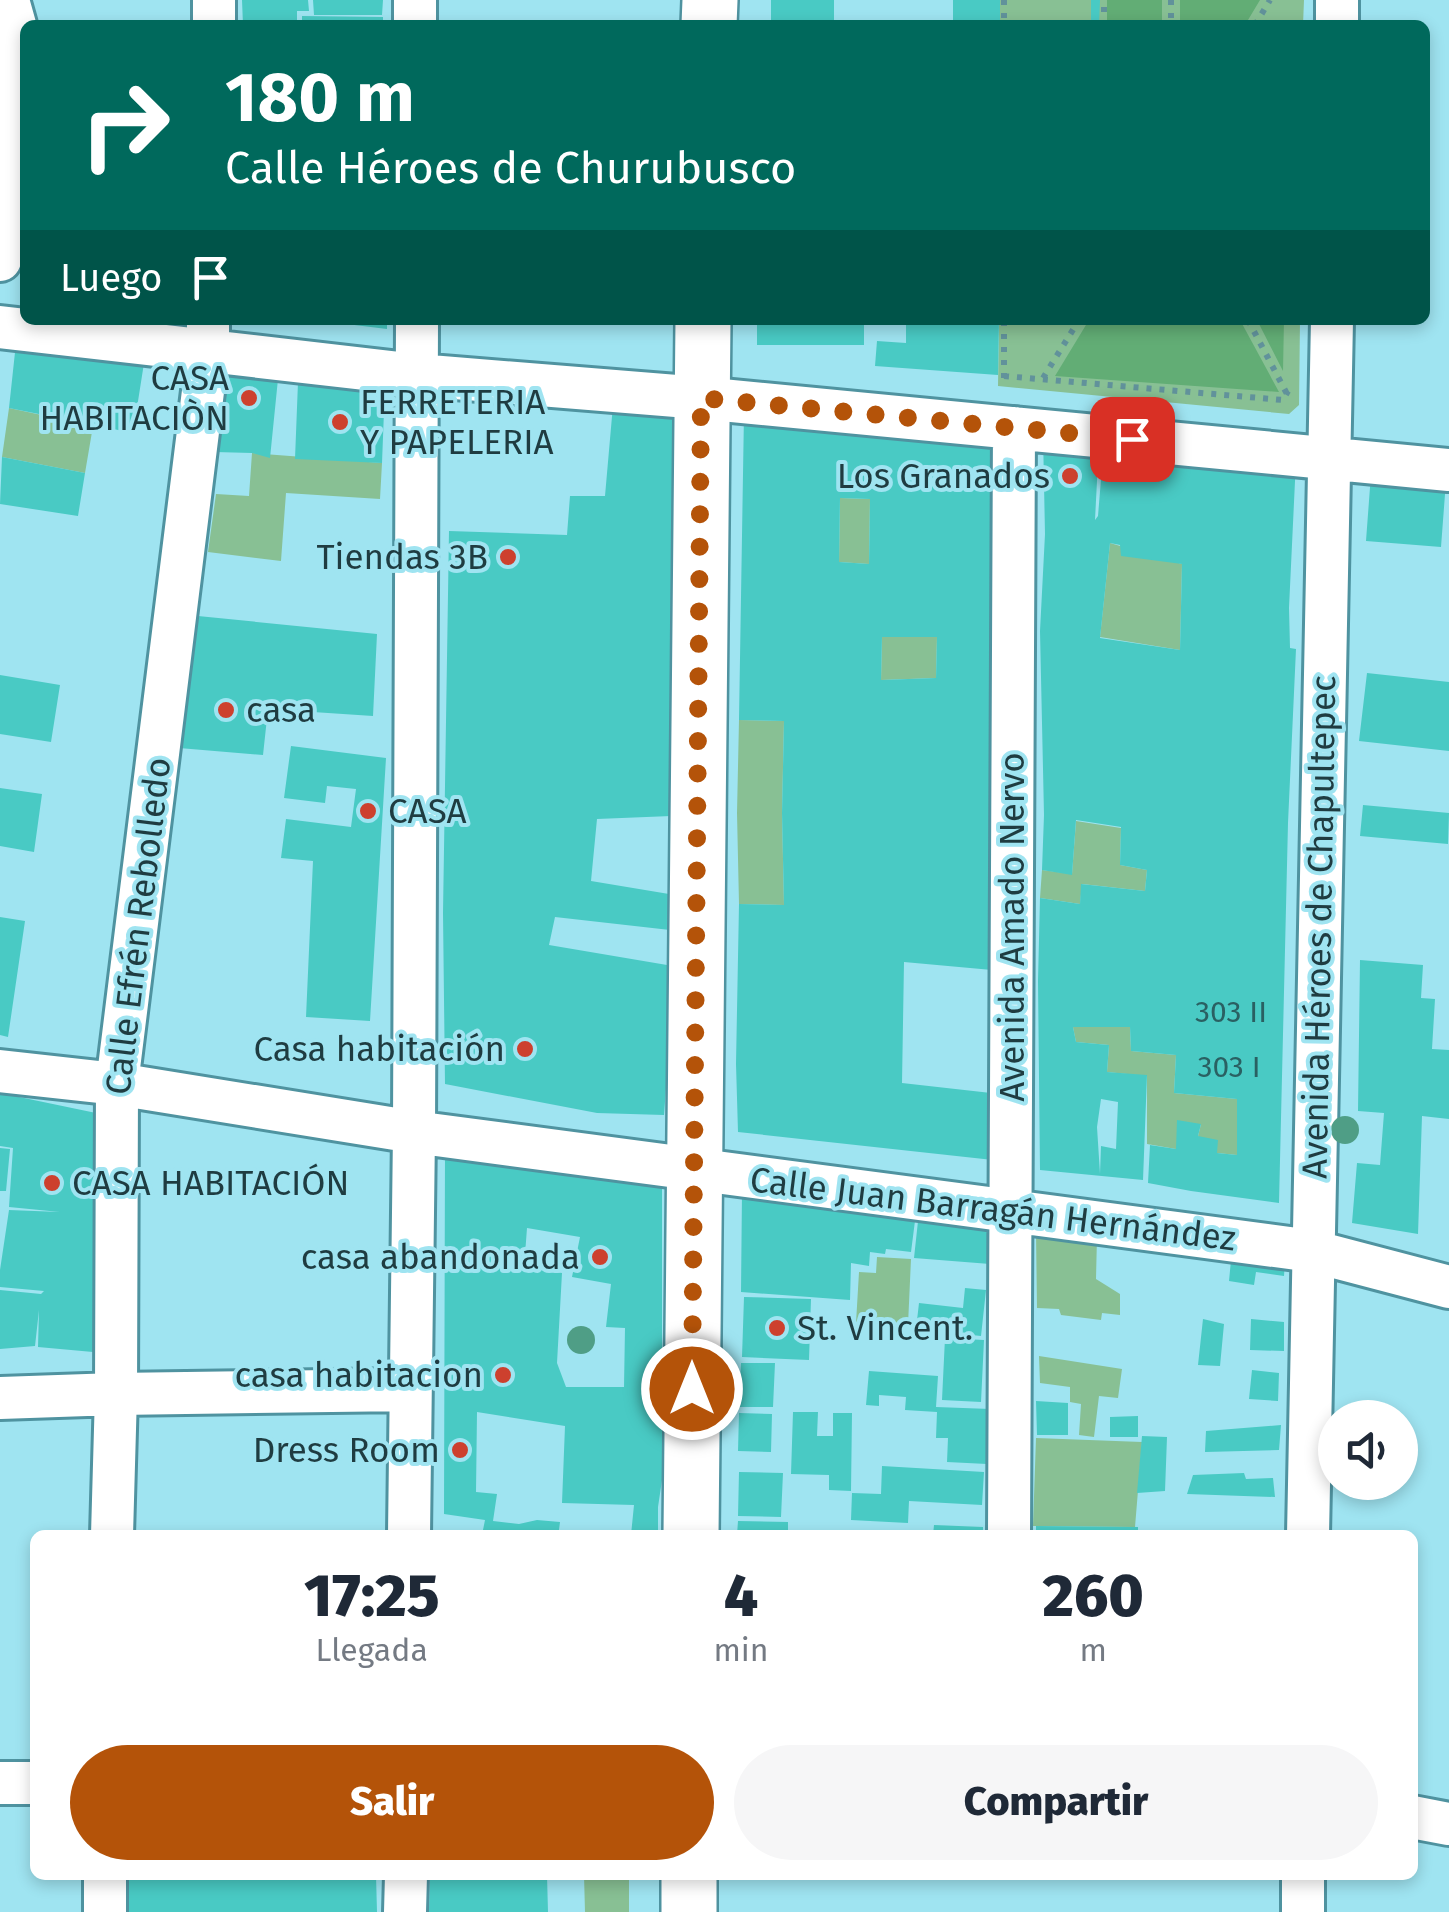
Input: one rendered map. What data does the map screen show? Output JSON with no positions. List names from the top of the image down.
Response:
{
  "streets": {
    "street": [
      "Calle Efrén Rebolledo",
      "Avenida Amado Nervo",
      "Avenida Héroes de Chapultepec",
      "Calle Juan Barragán Hernández"
    ]
  },
  "crossings": [
    ["Calle Efrén Rebolledo", "Calle Juan Barragán Hernández"],
    ["Avenida Amado Nervo", "Calle Juan Barragán Hernández"],
    ["Avenida Héroes de Chapultepec", "Calle Juan Barragán Hernández"]
  ],
  "places": [
    "CASA HABITACIÒN",
    "FERRETERIA Y PAPELERIA",
    "Los Granados",
    "Tiendas 3B",
    "casa",
    "CASA",
    "Casa habitación",
    "CASA HABITACIÓN",
    "casa abandonada",
    "St. Vincent.",
    "casa habitacion",
    "Dress Room"
  ],
  "house_numbers": ["303 II", "303 I"],
  "page": {
    "turn": ["180 m", "Calle Héroes de Churubusco"],
    "then": "Luego",
    "eta": [
      "17:25",
      "Llegada",
      "4",
      "min",
      "260",
      "m"
    ],
    "buttons": ["Salir", "Compartir"]
  }
}
